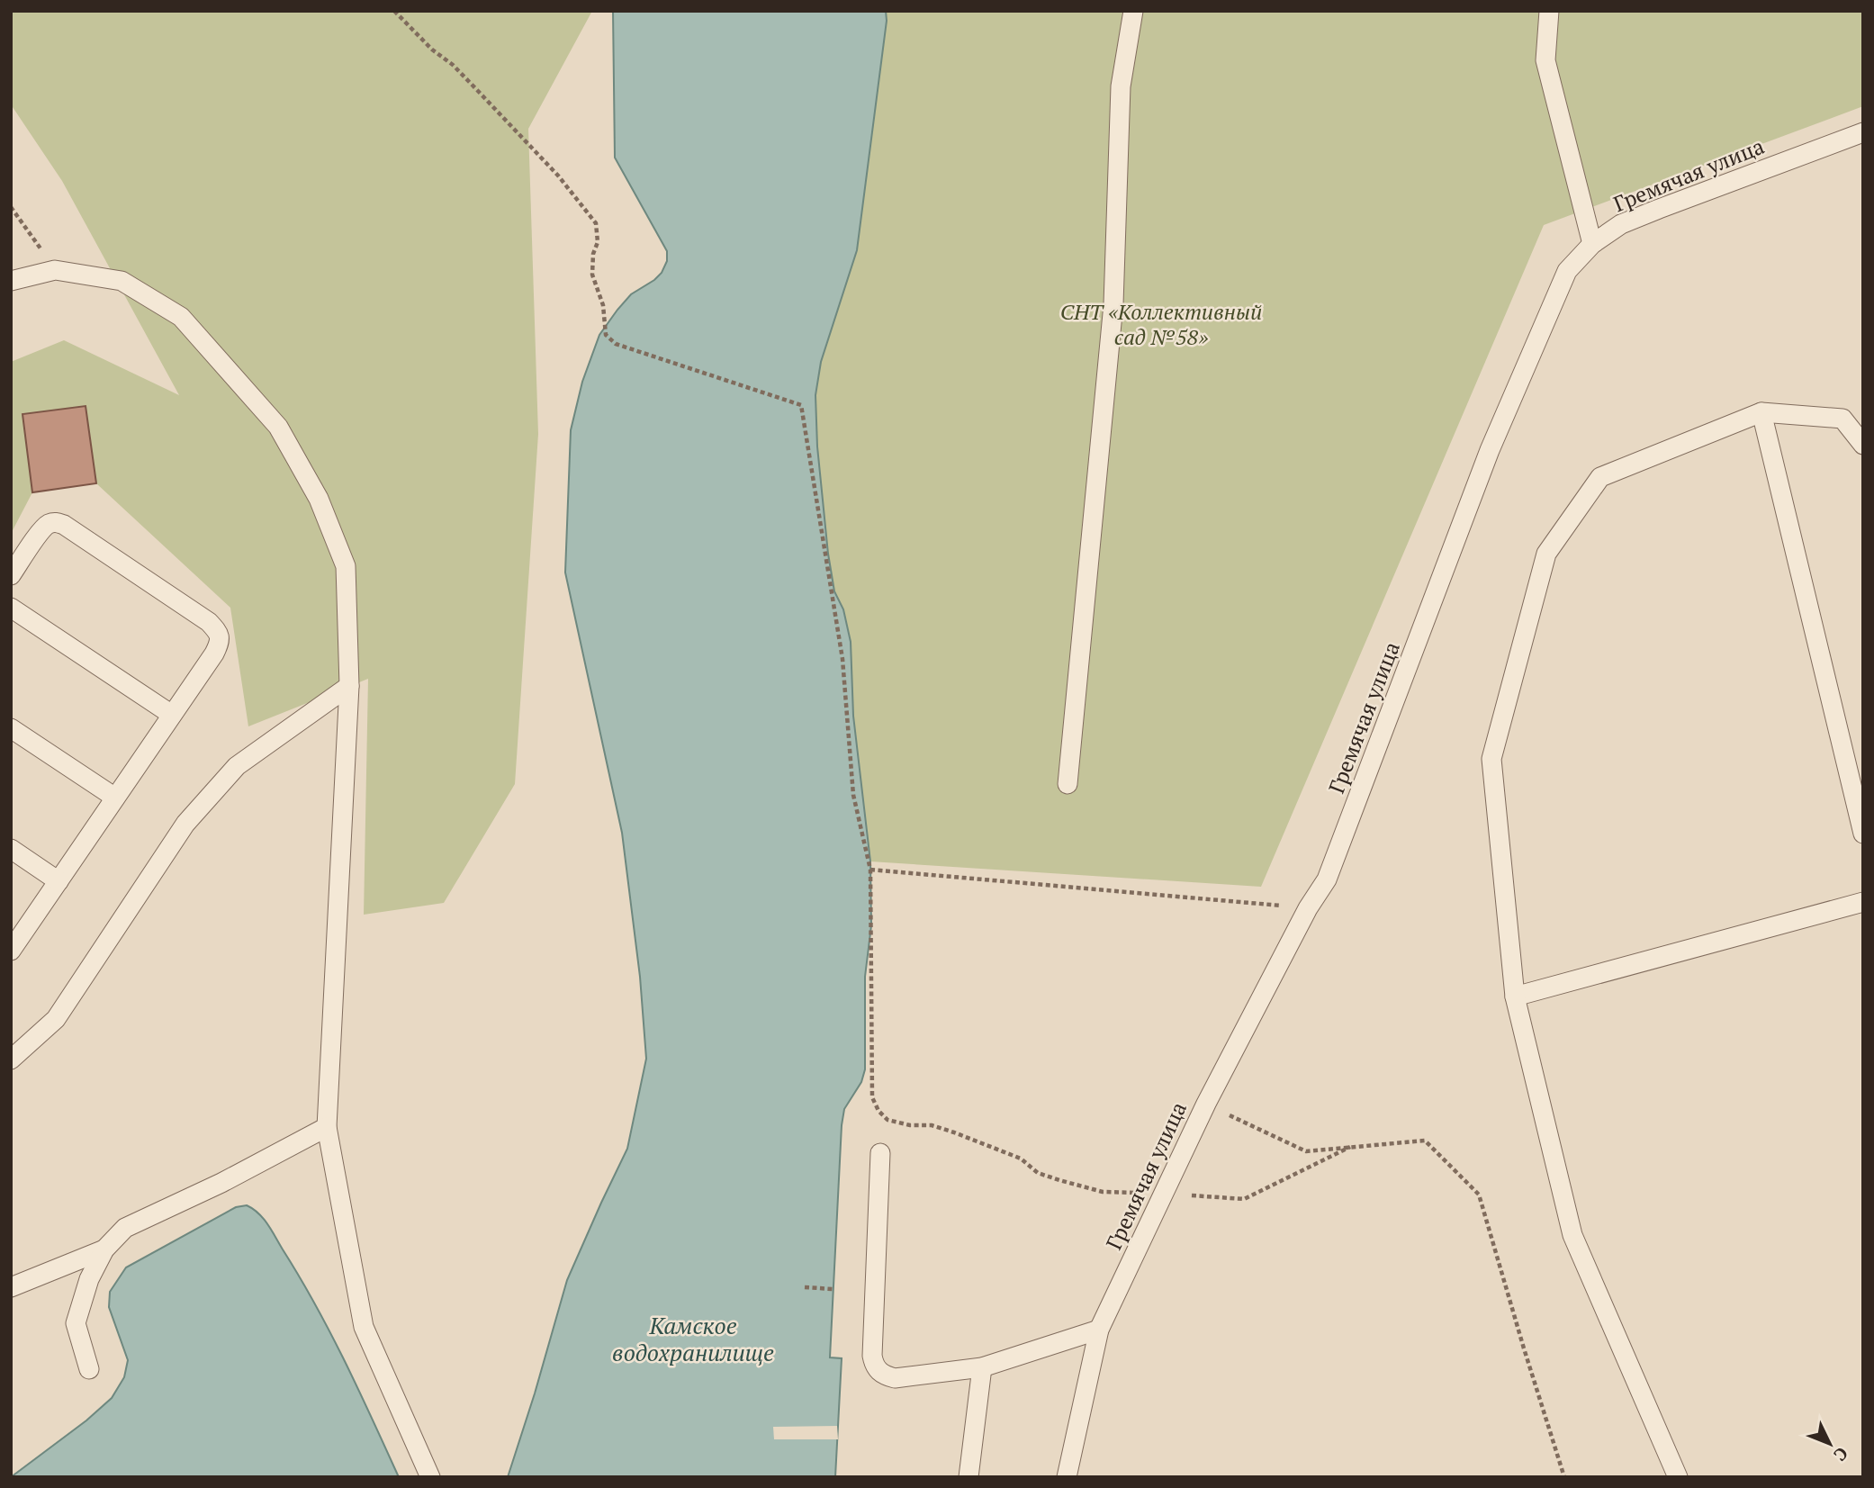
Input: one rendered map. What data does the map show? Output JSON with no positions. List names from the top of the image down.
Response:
{
  "streets": {
    "lane": ["Гремячая улица"]
  },
  "water": ["Камское водохранилище"],
  "parks": ["СНТ «Коллективный сад №58»"],
  "north": "bottom right"
}
